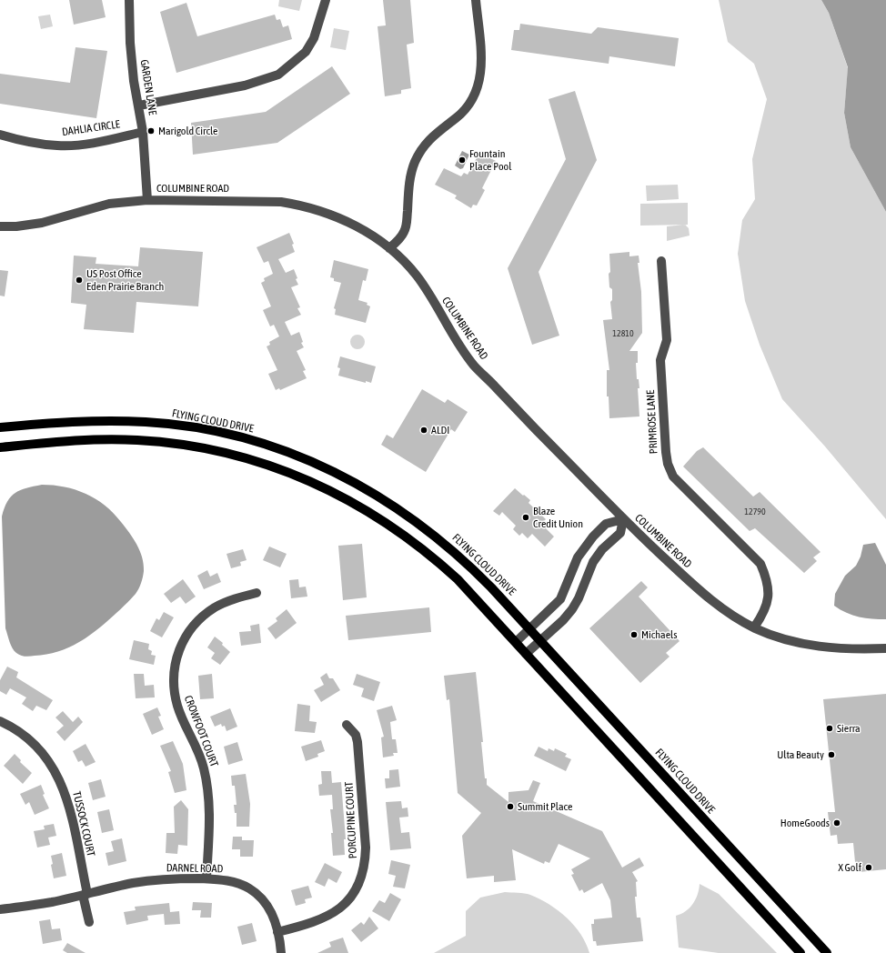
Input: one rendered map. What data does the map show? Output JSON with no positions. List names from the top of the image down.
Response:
{
  "streets": {
    "main road": ["FLYING CLOUD DRIVE"],
    "street": [
      "GARDEN LANE",
      "DAHLIA CIRCLE",
      "COLUMBINE ROAD",
      "PRIMROSE LANE",
      "CROWFOOT COURT",
      "PORCUPINE COURT",
      "TUSSOCK COURT",
      "DARNEL ROAD"
    ]
  },
  "crossings": [
    ["GARDEN LANE", "DAHLIA CIRCLE"],
    ["GARDEN LANE", "COLUMBINE ROAD"],
    ["COLUMBINE ROAD", "PRIMROSE LANE"],
    ["CROWFOOT COURT", "DARNEL ROAD"],
    ["PORCUPINE COURT", "DARNEL ROAD"],
    ["TUSSOCK COURT", "DARNEL ROAD"]
  ],
  "places": [
    "Marigold Circle",
    "Fountain Place Pool",
    "US Post Office Eden Prairie Branch",
    "ALDI",
    "Blaze Credit Union",
    "Michaels",
    "Sierra",
    "Ulta Beauty",
    "Summit Place",
    "HomeGoods",
    "X Golf"
  ],
  "house_numbers": ["12810", "12790"]
}
